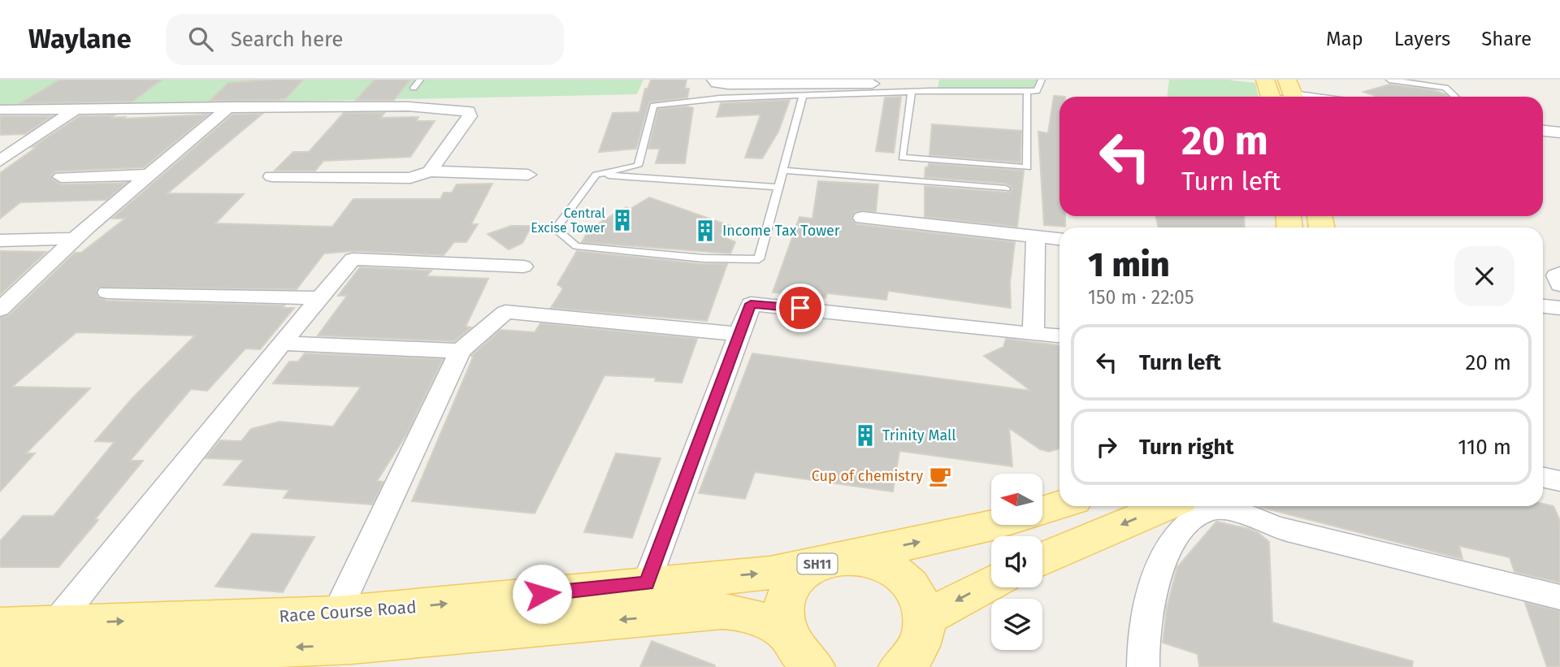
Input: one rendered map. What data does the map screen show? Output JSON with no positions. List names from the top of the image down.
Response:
{
  "streets": {
    "main road": ["SH11", "Race Course Road"]
  },
  "places": {
    "building": ["Central Excise Tower", "Income Tax Tower", "Trinity Mall"],
    "cafe": ["Cup of chemistry"]
  },
  "north": "left",
  "page": {
    "header": "Waylane",
    "search": "Search here",
    "nav": ["Map", "Layers", "Share"],
    "turn": ["20 m", "Turn left"],
    "heading": ["1 min", "150 m · 22:05"],
    "list": [
      {
        "name": "Turn left",
        "value": "20 m"
      },
      {
        "name": "Turn right",
        "value": "110 m"
      }
    ]
  }
}
